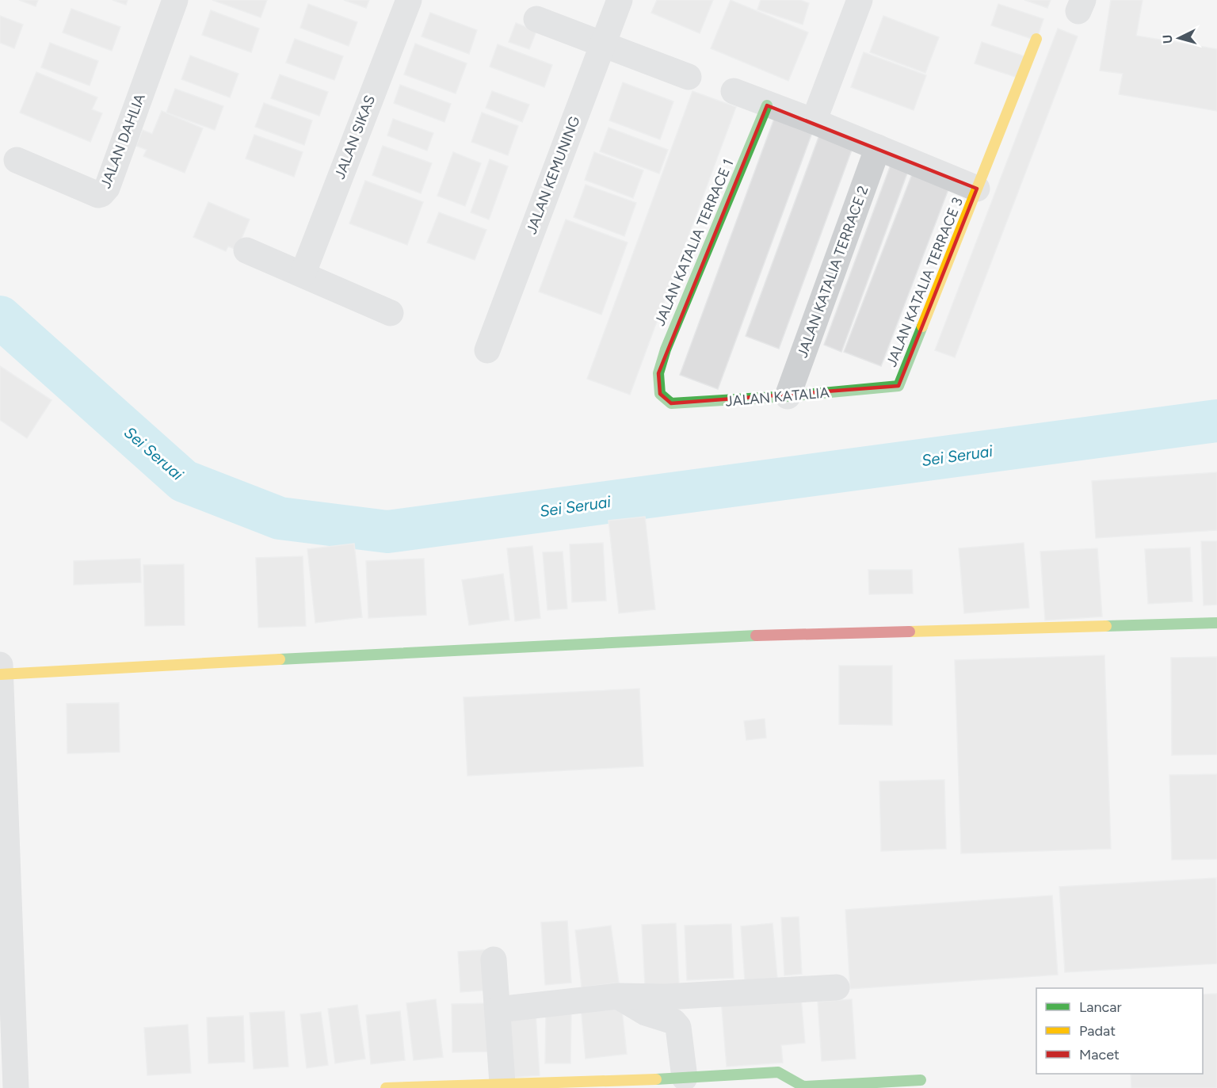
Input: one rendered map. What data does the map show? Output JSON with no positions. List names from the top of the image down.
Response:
{
  "streets": {
    "street": [
      "JALAN SIKAS",
      "JALAN DAHLIA",
      "JALAN KEMUNING",
      "JALAN KATALIA TERRACE 1",
      "JALAN KATALIA TERRACE 2",
      "JALAN KATALIA TERRACE 3",
      "JALAN KATALIA"
    ]
  },
  "crossings": [
    ["JALAN KATALIA TERRACE 1", "JALAN KATALIA"],
    ["JALAN KATALIA TERRACE 2", "JALAN KATALIA"],
    ["JALAN KATALIA TERRACE 3", "JALAN KATALIA"]
  ],
  "water": ["Sei Seruai"],
  "legend": ["Lancar", "Padat", "Macet"],
  "north": "left"
}
